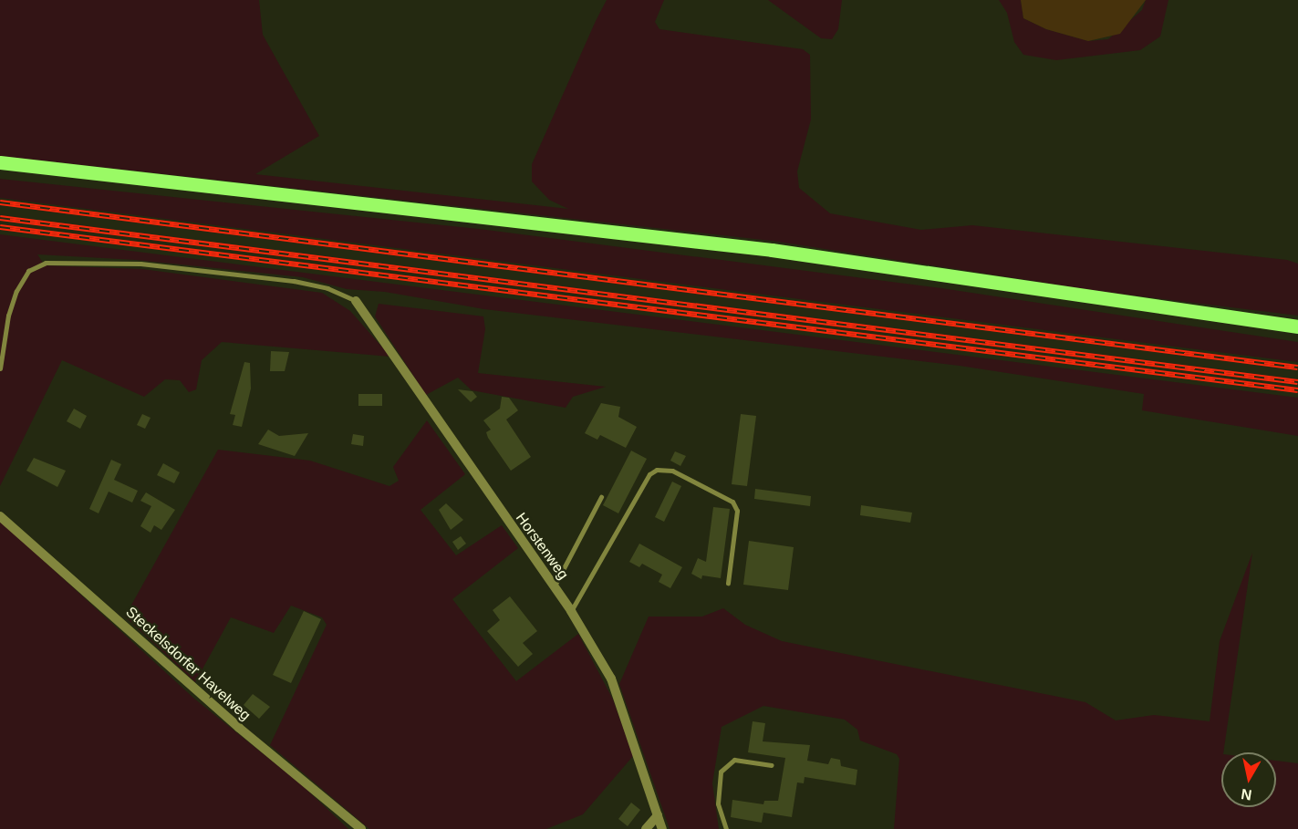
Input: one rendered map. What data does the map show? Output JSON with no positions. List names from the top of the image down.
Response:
{
  "streets": {
    "street": ["Horstenweg", "Steckelsdorfer Havelweg"]
  },
  "north": "bottom"
}
